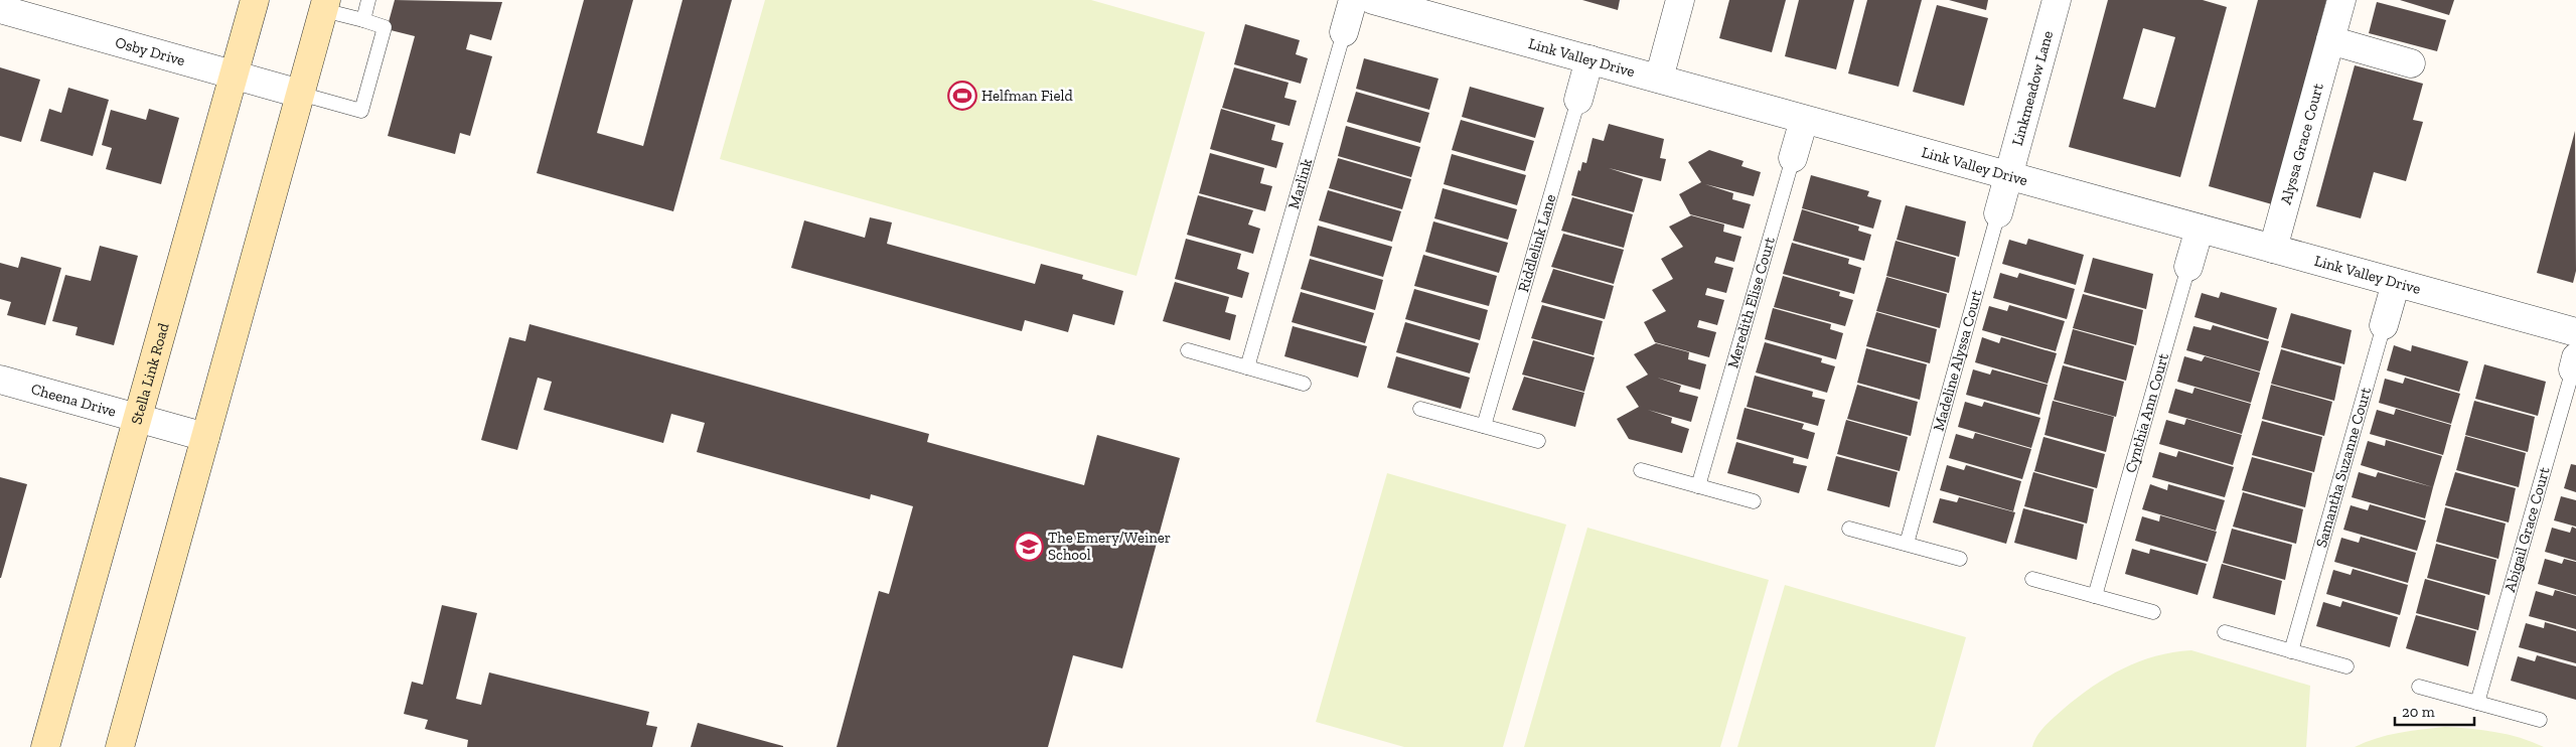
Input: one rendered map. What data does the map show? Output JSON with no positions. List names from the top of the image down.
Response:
{
  "streets": {
    "main road": ["Stella Link Road"],
    "street": [
      "Osby Drive",
      "Link Valley Drive",
      "Linkmeadow Lane",
      "Alyssa Grace Court",
      "Marlink",
      "Riddlelink Lane",
      "Meredith Elise Court",
      "Madeline Alyssa Court",
      "Cheena Drive",
      "Cynthia Ann Court",
      "Samantha Suzanne Court"
    ],
    "lane": ["Abigail Grace Court"]
  },
  "crossings": [
    ["Osby Drive", "Stella Link Road"],
    ["Link Valley Drive", "Linkmeadow Lane"],
    ["Link Valley Drive", "Alyssa Grace Court"],
    ["Link Valley Drive", "Riddlelink Lane"],
    ["Link Valley Drive", "Meredith Elise Court"],
    ["Link Valley Drive", "Madeline Alyssa Court"],
    ["Link Valley Drive", "Cynthia Ann Court"],
    ["Link Valley Drive", "Samantha Suzanne Court"],
    ["Linkmeadow Lane", "Madeline Alyssa Court"],
    ["Stella Link Road", "Cheena Drive"]
  ],
  "places": {
    "sports": ["Helfman Field"],
    "school or university": ["The Emery/Weiner School"]
  },
  "scale_bar": "20 m"
}
